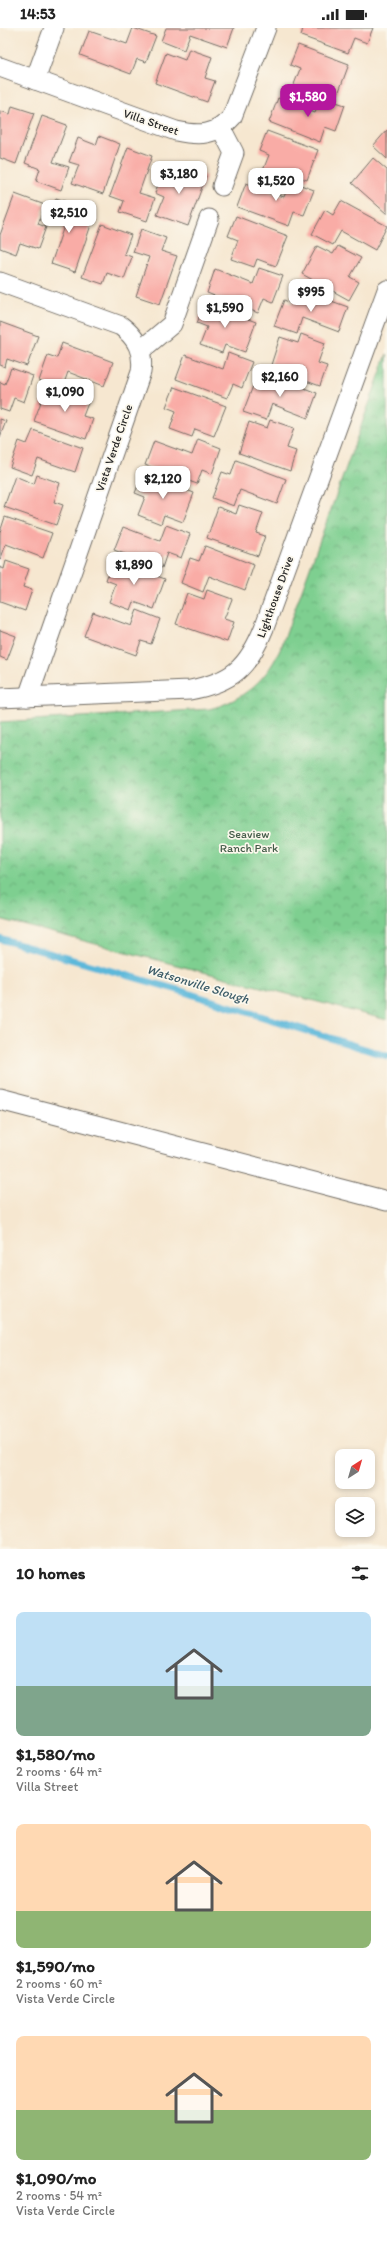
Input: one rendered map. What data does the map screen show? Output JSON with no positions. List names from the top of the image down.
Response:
{
  "streets": {
    "street": ["Villa Street", "Vista Verde Circle", "Lighthouse Drive"]
  },
  "crossings": [
    ["Vista Verde Circle", "Lighthouse Drive"]
  ],
  "water": ["Watsonville Slough"],
  "parks": ["Seaview Ranch Park"],
  "north": "top right",
  "page": {
    "status": "14:53",
    "price": [
      "$1,580",
      "$3,180",
      "$1,520",
      "$2,510",
      "$995",
      "$1,590",
      "$2,160",
      "$1,090",
      "$2,120",
      "$1,890"
    ],
    "heading": "10 homes",
    "list": [
      {
        "name": "$1,580/mo",
        "note": "2 rooms · 64 m² · Villa Street"
      },
      {
        "name": "$1,590/mo",
        "note": "2 rooms · 60 m² · Vista Verde Circle"
      },
      {
        "name": "$1,090/mo",
        "note": "2 rooms · 54 m² · Vista Verde Circle"
      }
    ]
  }
}
